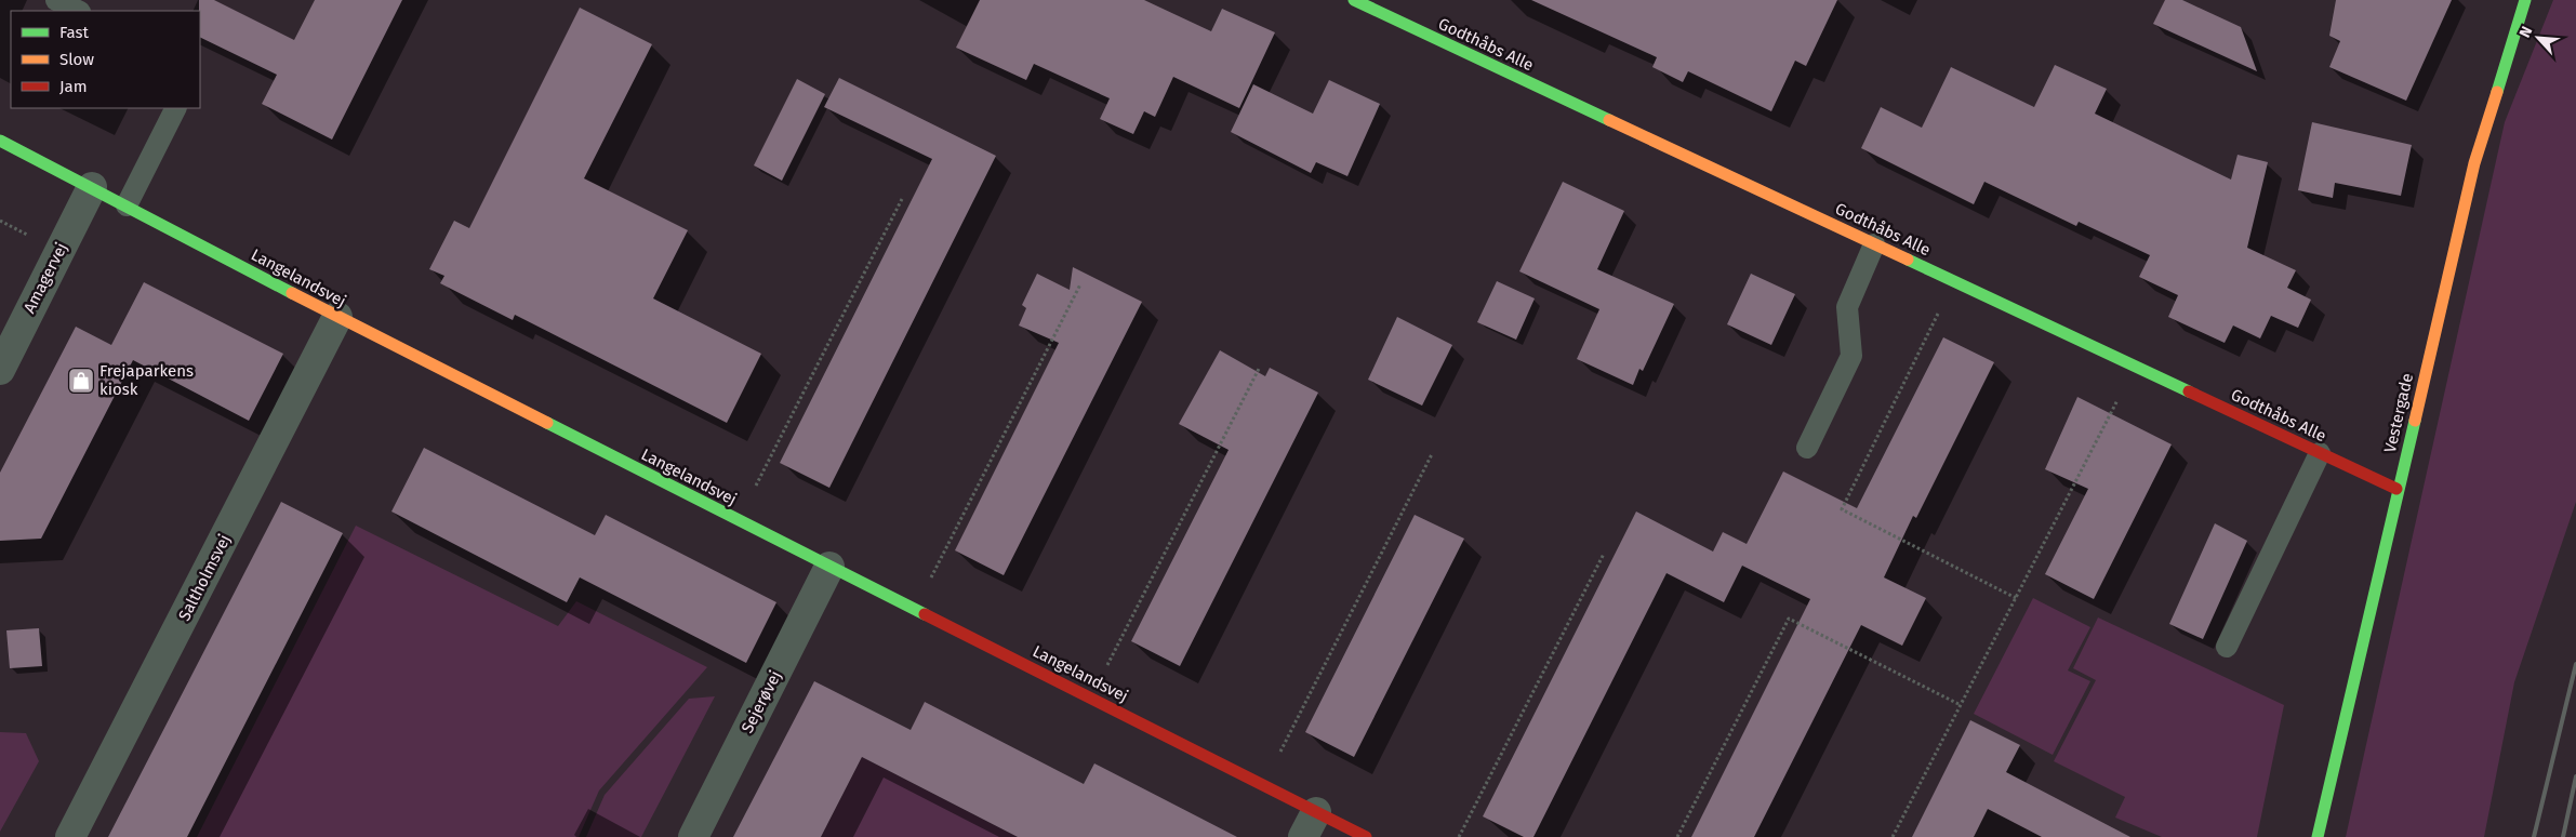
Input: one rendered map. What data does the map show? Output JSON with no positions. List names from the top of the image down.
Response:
{
  "streets": {
    "street": [
      "Godthåbs Alle",
      "Amagervej",
      "Langelandsvej",
      "Vestergade",
      "Saltholmsvej",
      "Sejerøvej"
    ]
  },
  "crossings": [
    ["Godthåbs Alle", "Vestergade"],
    ["Amagervej", "Langelandsvej"],
    ["Langelandsvej", "Saltholmsvej"],
    ["Langelandsvej", "Sejerøvej"]
  ],
  "places": {
    "shop": ["Frejaparkens kiosk"]
  },
  "legend": ["Fast", "Slow", "Jam"],
  "north": "top left"
}
